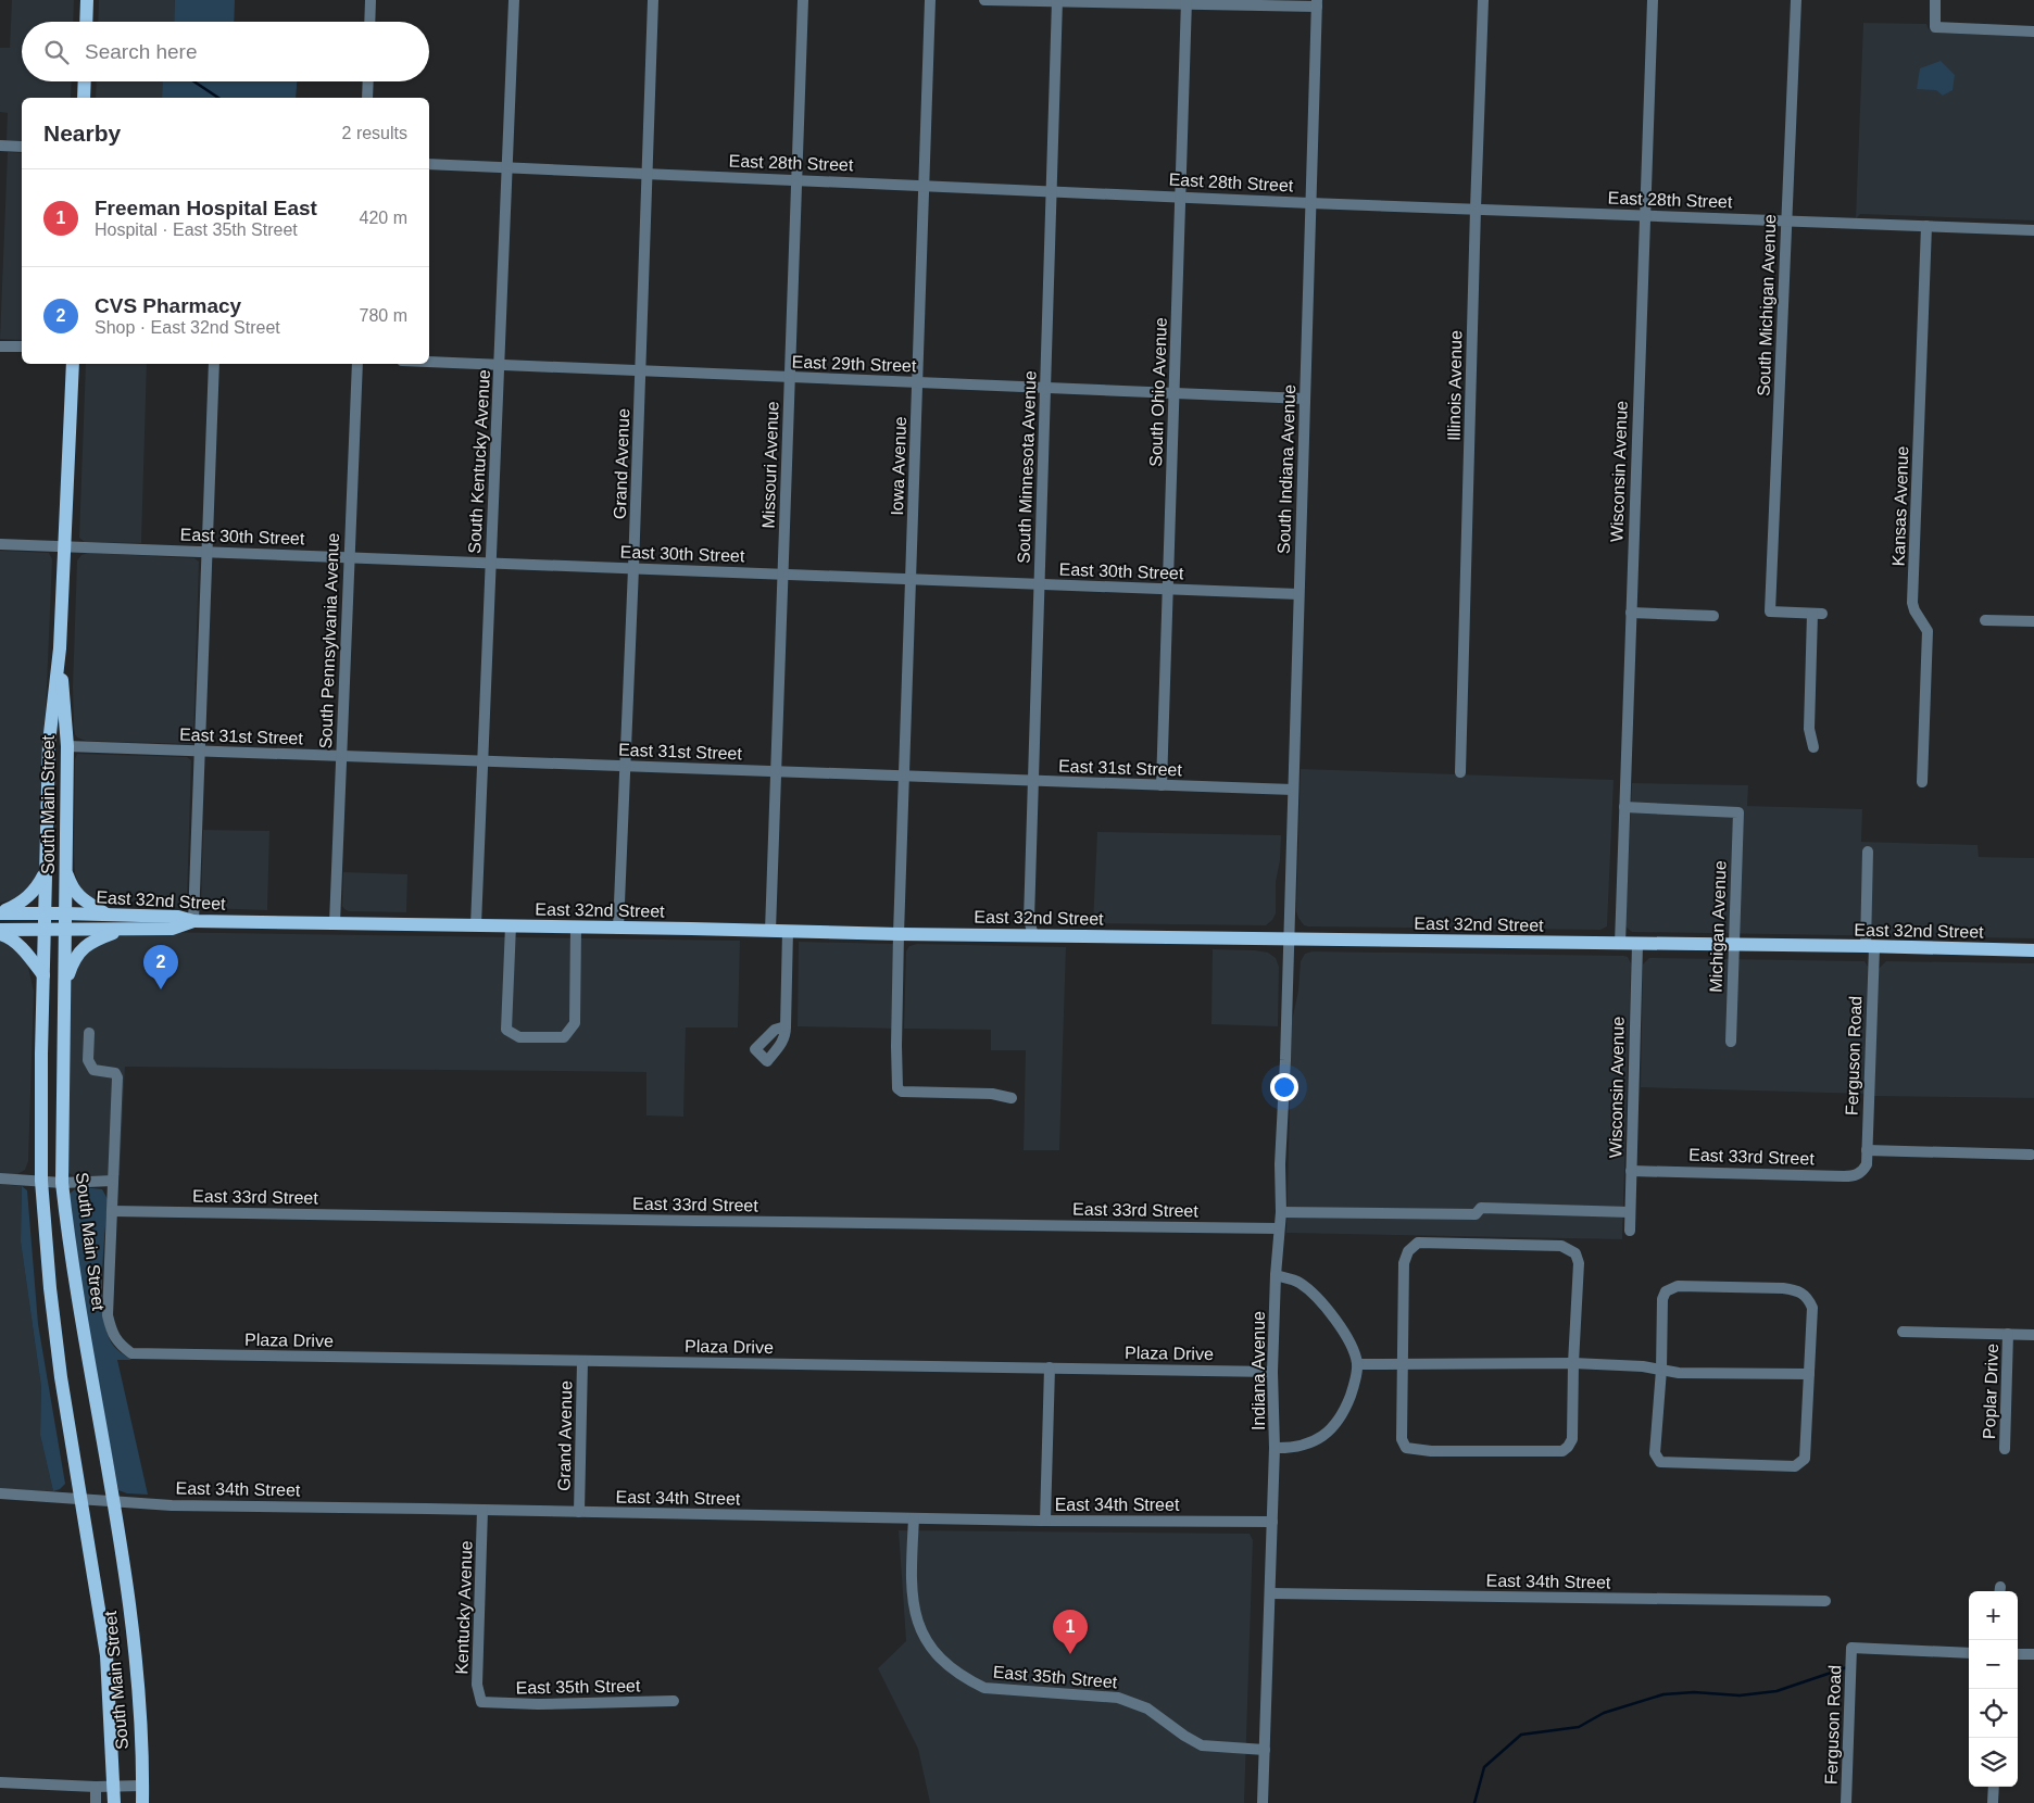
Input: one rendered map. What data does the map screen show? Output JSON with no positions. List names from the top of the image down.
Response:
{
  "streets": {
    "main road": ["South Main Street", "East 32nd Street"],
    "street": [
      "East 28th Street",
      "South Michigan Avenue",
      "East 29th Street",
      "Illinois Avenue",
      "South Ohio Avenue",
      "South Kentucky Avenue",
      "Grand Avenue",
      "Missouri Avenue",
      "Iowa Avenue",
      "South Minnesota Avenue",
      "South Indiana Avenue",
      "Wisconsin Avenue",
      "Kansas Avenue",
      "East 30th Street",
      "South Pennsylvania Avenue",
      "East 31st Street",
      "Michigan Avenue",
      "Ferguson Road",
      "East 33rd Street",
      "Plaza Drive",
      "Indiana Avenue",
      "Poplar Drive",
      "East 34th Street",
      "Kentucky Avenue",
      "East 35th Street"
    ]
  },
  "crossings": [
    ["East 28th Street", "South Michigan Avenue"],
    ["East 28th Street", "Illinois Avenue"],
    ["East 28th Street", "South Ohio Avenue"],
    ["East 28th Street", "South Kentucky Avenue"],
    ["East 28th Street", "Grand Avenue"],
    ["East 28th Street", "Missouri Avenue"],
    ["East 28th Street", "Iowa Avenue"],
    ["East 28th Street", "South Minnesota Avenue"],
    ["East 28th Street", "South Indiana Avenue"],
    ["East 28th Street", "Wisconsin Avenue"],
    ["East 28th Street", "Kansas Avenue"],
    ["East 29th Street", "South Ohio Avenue"],
    ["East 29th Street", "South Kentucky Avenue"],
    ["East 29th Street", "Grand Avenue"],
    ["East 29th Street", "Missouri Avenue"],
    ["East 29th Street", "Iowa Avenue"],
    ["East 29th Street", "South Minnesota Avenue"],
    ["East 29th Street", "South Indiana Avenue"],
    ["South Ohio Avenue", "East 30th Street"],
    ["South Ohio Avenue", "East 31st Street"],
    ["South Kentucky Avenue", "East 30th Street"],
    ["South Kentucky Avenue", "East 31st Street"],
    ["South Kentucky Avenue", "East 32nd Street"],
    ["Grand Avenue", "East 30th Street"],
    ["Grand Avenue", "East 31st Street"],
    ["Grand Avenue", "East 32nd Street"],
    ["Grand Avenue", "Plaza Drive"],
    ["Grand Avenue", "East 34th Street"],
    ["Missouri Avenue", "East 30th Street"],
    ["Missouri Avenue", "East 31st Street"],
    ["Missouri Avenue", "East 32nd Street"],
    ["Iowa Avenue", "East 30th Street"],
    ["Iowa Avenue", "East 31st Street"],
    ["Iowa Avenue", "East 32nd Street"],
    ["South Minnesota Avenue", "East 30th Street"],
    ["South Minnesota Avenue", "East 31st Street"],
    ["South Minnesota Avenue", "East 32nd Street"],
    ["South Indiana Avenue", "East 30th Street"],
    ["South Indiana Avenue", "East 31st Street"],
    ["South Indiana Avenue", "East 32nd Street"],
    ["South Indiana Avenue", "Indiana Avenue"],
    ["Wisconsin Avenue", "East 32nd Street"],
    ["Wisconsin Avenue", "Michigan Avenue"],
    ["Wisconsin Avenue", "East 33rd Street"],
    ["East 30th Street", "South Pennsylvania Avenue"],
    ["East 30th Street", "South Main Street"],
    ["South Pennsylvania Avenue", "East 31st Street"],
    ["South Pennsylvania Avenue", "East 32nd Street"],
    ["East 31st Street", "South Main Street"],
    ["South Main Street", "East 32nd Street"],
    ["South Main Street", "East 34th Street"],
    ["East 32nd Street", "Michigan Avenue"],
    ["East 32nd Street", "Ferguson Road"],
    ["East 32nd Street", "Indiana Avenue"],
    ["Ferguson Road", "East 33rd Street"],
    ["East 33rd Street", "Plaza Drive"],
    ["East 33rd Street", "Indiana Avenue"],
    ["Plaza Drive", "Indiana Avenue"],
    ["Indiana Avenue", "East 34th Street"],
    ["Indiana Avenue", "East 35th Street"],
    ["East 34th Street", "Kentucky Avenue"],
    ["East 34th Street", "East 35th Street"],
    ["Kentucky Avenue", "East 35th Street"]
  ],
  "page": {
    "search": "Search here",
    "heading": ["Nearby", "2 results"],
    "list": [
      {
        "mark": "1",
        "name": "Freeman Hospital East",
        "note": "Hospital · East 35th Street",
        "value": "420 m"
      },
      {
        "mark": "2",
        "name": "CVS Pharmacy",
        "note": "Shop · East 32nd Street",
        "value": "780 m"
      }
    ],
    "pins": ["2", "1"],
    "map_buttons": ["+", "−"]
  }
}
